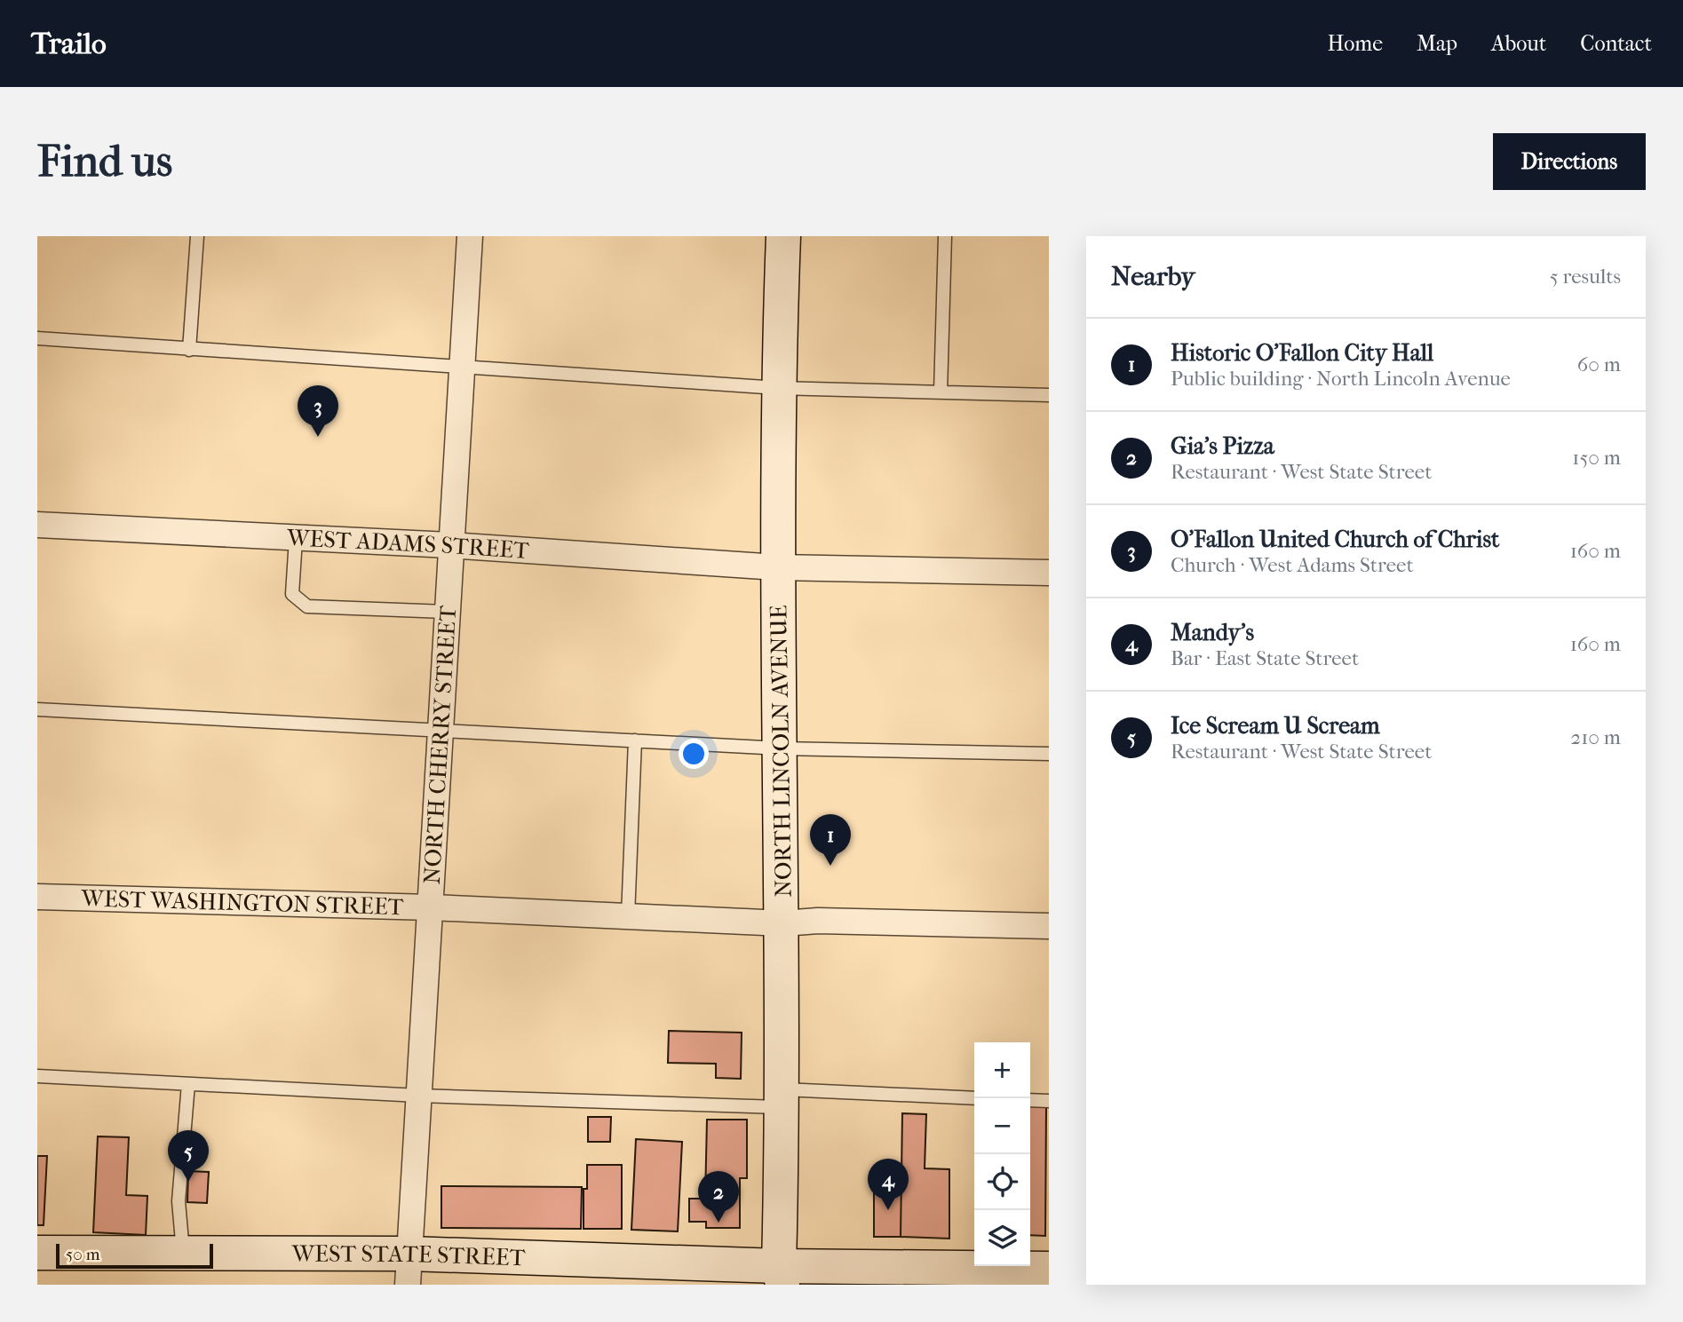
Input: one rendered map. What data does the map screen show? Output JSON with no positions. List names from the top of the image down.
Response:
{
  "streets": {
    "main road": ["NORTH LINCOLN AVENUE", "WEST STATE STREET"],
    "street": ["WEST ADAMS STREET", "NORTH CHERRY STREET", "WEST WASHINGTON STREET"]
  },
  "crossings": [
    ["WEST ADAMS STREET", "NORTH CHERRY STREET"],
    ["WEST ADAMS STREET", "NORTH LINCOLN AVENUE"],
    ["NORTH CHERRY STREET", "WEST WASHINGTON STREET"],
    ["NORTH CHERRY STREET", "WEST STATE STREET"],
    ["NORTH LINCOLN AVENUE", "WEST WASHINGTON STREET"],
    ["NORTH LINCOLN AVENUE", "WEST STATE STREET"]
  ],
  "scale_bar": "50 m",
  "page": {
    "header": "Trailo",
    "nav": [
      "Home",
      "Map",
      "About",
      "Contact"
    ],
    "buttons": "Directions",
    "title": "Find us",
    "heading": ["Nearby", "5 results"],
    "list": [
      {
        "mark": "1",
        "name": "Historic O'Fallon City Hall",
        "note": "Public building · North Lincoln Avenue",
        "value": "60 m"
      },
      {
        "mark": "2",
        "name": "Gia's Pizza",
        "note": "Restaurant · West State Street",
        "value": "150 m"
      },
      {
        "mark": "3",
        "name": "O'Fallon United Church of Christ",
        "note": "Church · West Adams Street",
        "value": "160 m"
      },
      {
        "mark": "4",
        "name": "Mandy's",
        "note": "Bar · East State Street",
        "value": "160 m"
      },
      {
        "mark": "5",
        "name": "Ice Scream U Scream",
        "note": "Restaurant · West State Street",
        "value": "210 m"
      }
    ],
    "pins": [
      "3",
      "1",
      "5",
      "4",
      "2"
    ],
    "map_buttons": ["+", "−"],
    "scale": "50 m"
  }
}
